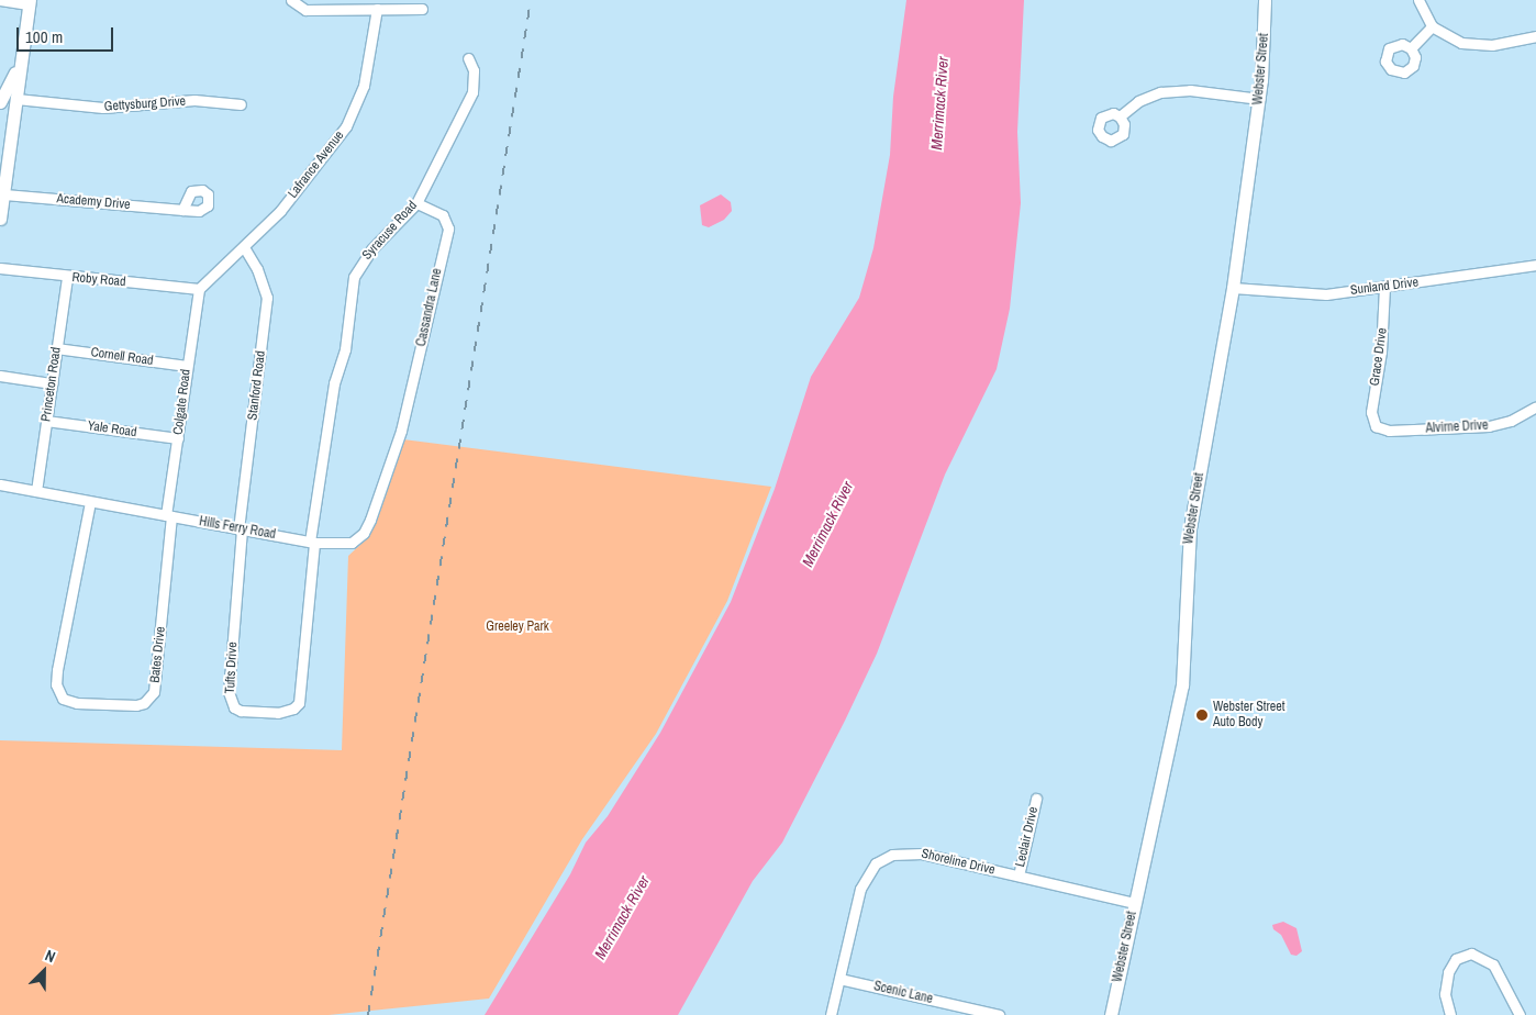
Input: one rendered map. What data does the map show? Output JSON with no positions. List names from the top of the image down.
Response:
{
  "streets": {
    "main road": ["Webster Street"],
    "street": [
      "Gettysburg Drive",
      "Lafrance Avenue",
      "Academy Drive",
      "Syracuse Road",
      "Roby Road",
      "Sunland Drive",
      "Cassandra Lane",
      "Cornell Road",
      "Grace Drive",
      "Princeton Road",
      "Stanford Road",
      "Colgate Road",
      "Alvirne Drive",
      "Yale Road",
      "Hills Ferry Road",
      "Bates Drive",
      "Tufts Drive",
      "Leclair Drive",
      "Shoreline Drive",
      "Scenic Lane"
    ]
  },
  "crossings": [
    ["Webster Street", "Sunland Drive"],
    ["Webster Street", "Shoreline Drive"],
    ["Lafrance Avenue", "Roby Road"],
    ["Lafrance Avenue", "Stanford Road"],
    ["Lafrance Avenue", "Colgate Road"],
    ["Syracuse Road", "Cassandra Lane"],
    ["Syracuse Road", "Hills Ferry Road"],
    ["Syracuse Road", "Tufts Drive"],
    ["Roby Road", "Princeton Road"],
    ["Roby Road", "Colgate Road"],
    ["Sunland Drive", "Grace Drive"],
    ["Cassandra Lane", "Hills Ferry Road"],
    ["Cornell Road", "Princeton Road"],
    ["Cornell Road", "Colgate Road"],
    ["Grace Drive", "Alvirne Drive"],
    ["Princeton Road", "Yale Road"],
    ["Princeton Road", "Hills Ferry Road"],
    ["Stanford Road", "Hills Ferry Road"],
    ["Stanford Road", "Tufts Drive"],
    ["Colgate Road", "Yale Road"],
    ["Colgate Road", "Hills Ferry Road"],
    ["Colgate Road", "Bates Drive"],
    ["Hills Ferry Road", "Bates Drive"],
    ["Hills Ferry Road", "Tufts Drive"],
    ["Leclair Drive", "Shoreline Drive"],
    ["Shoreline Drive", "Scenic Lane"]
  ],
  "water": ["Merrimack River"],
  "parks": ["Greeley Park"],
  "places": ["Webster Street Auto Body"],
  "scale_bar": "100 m",
  "north": "top right"
}
